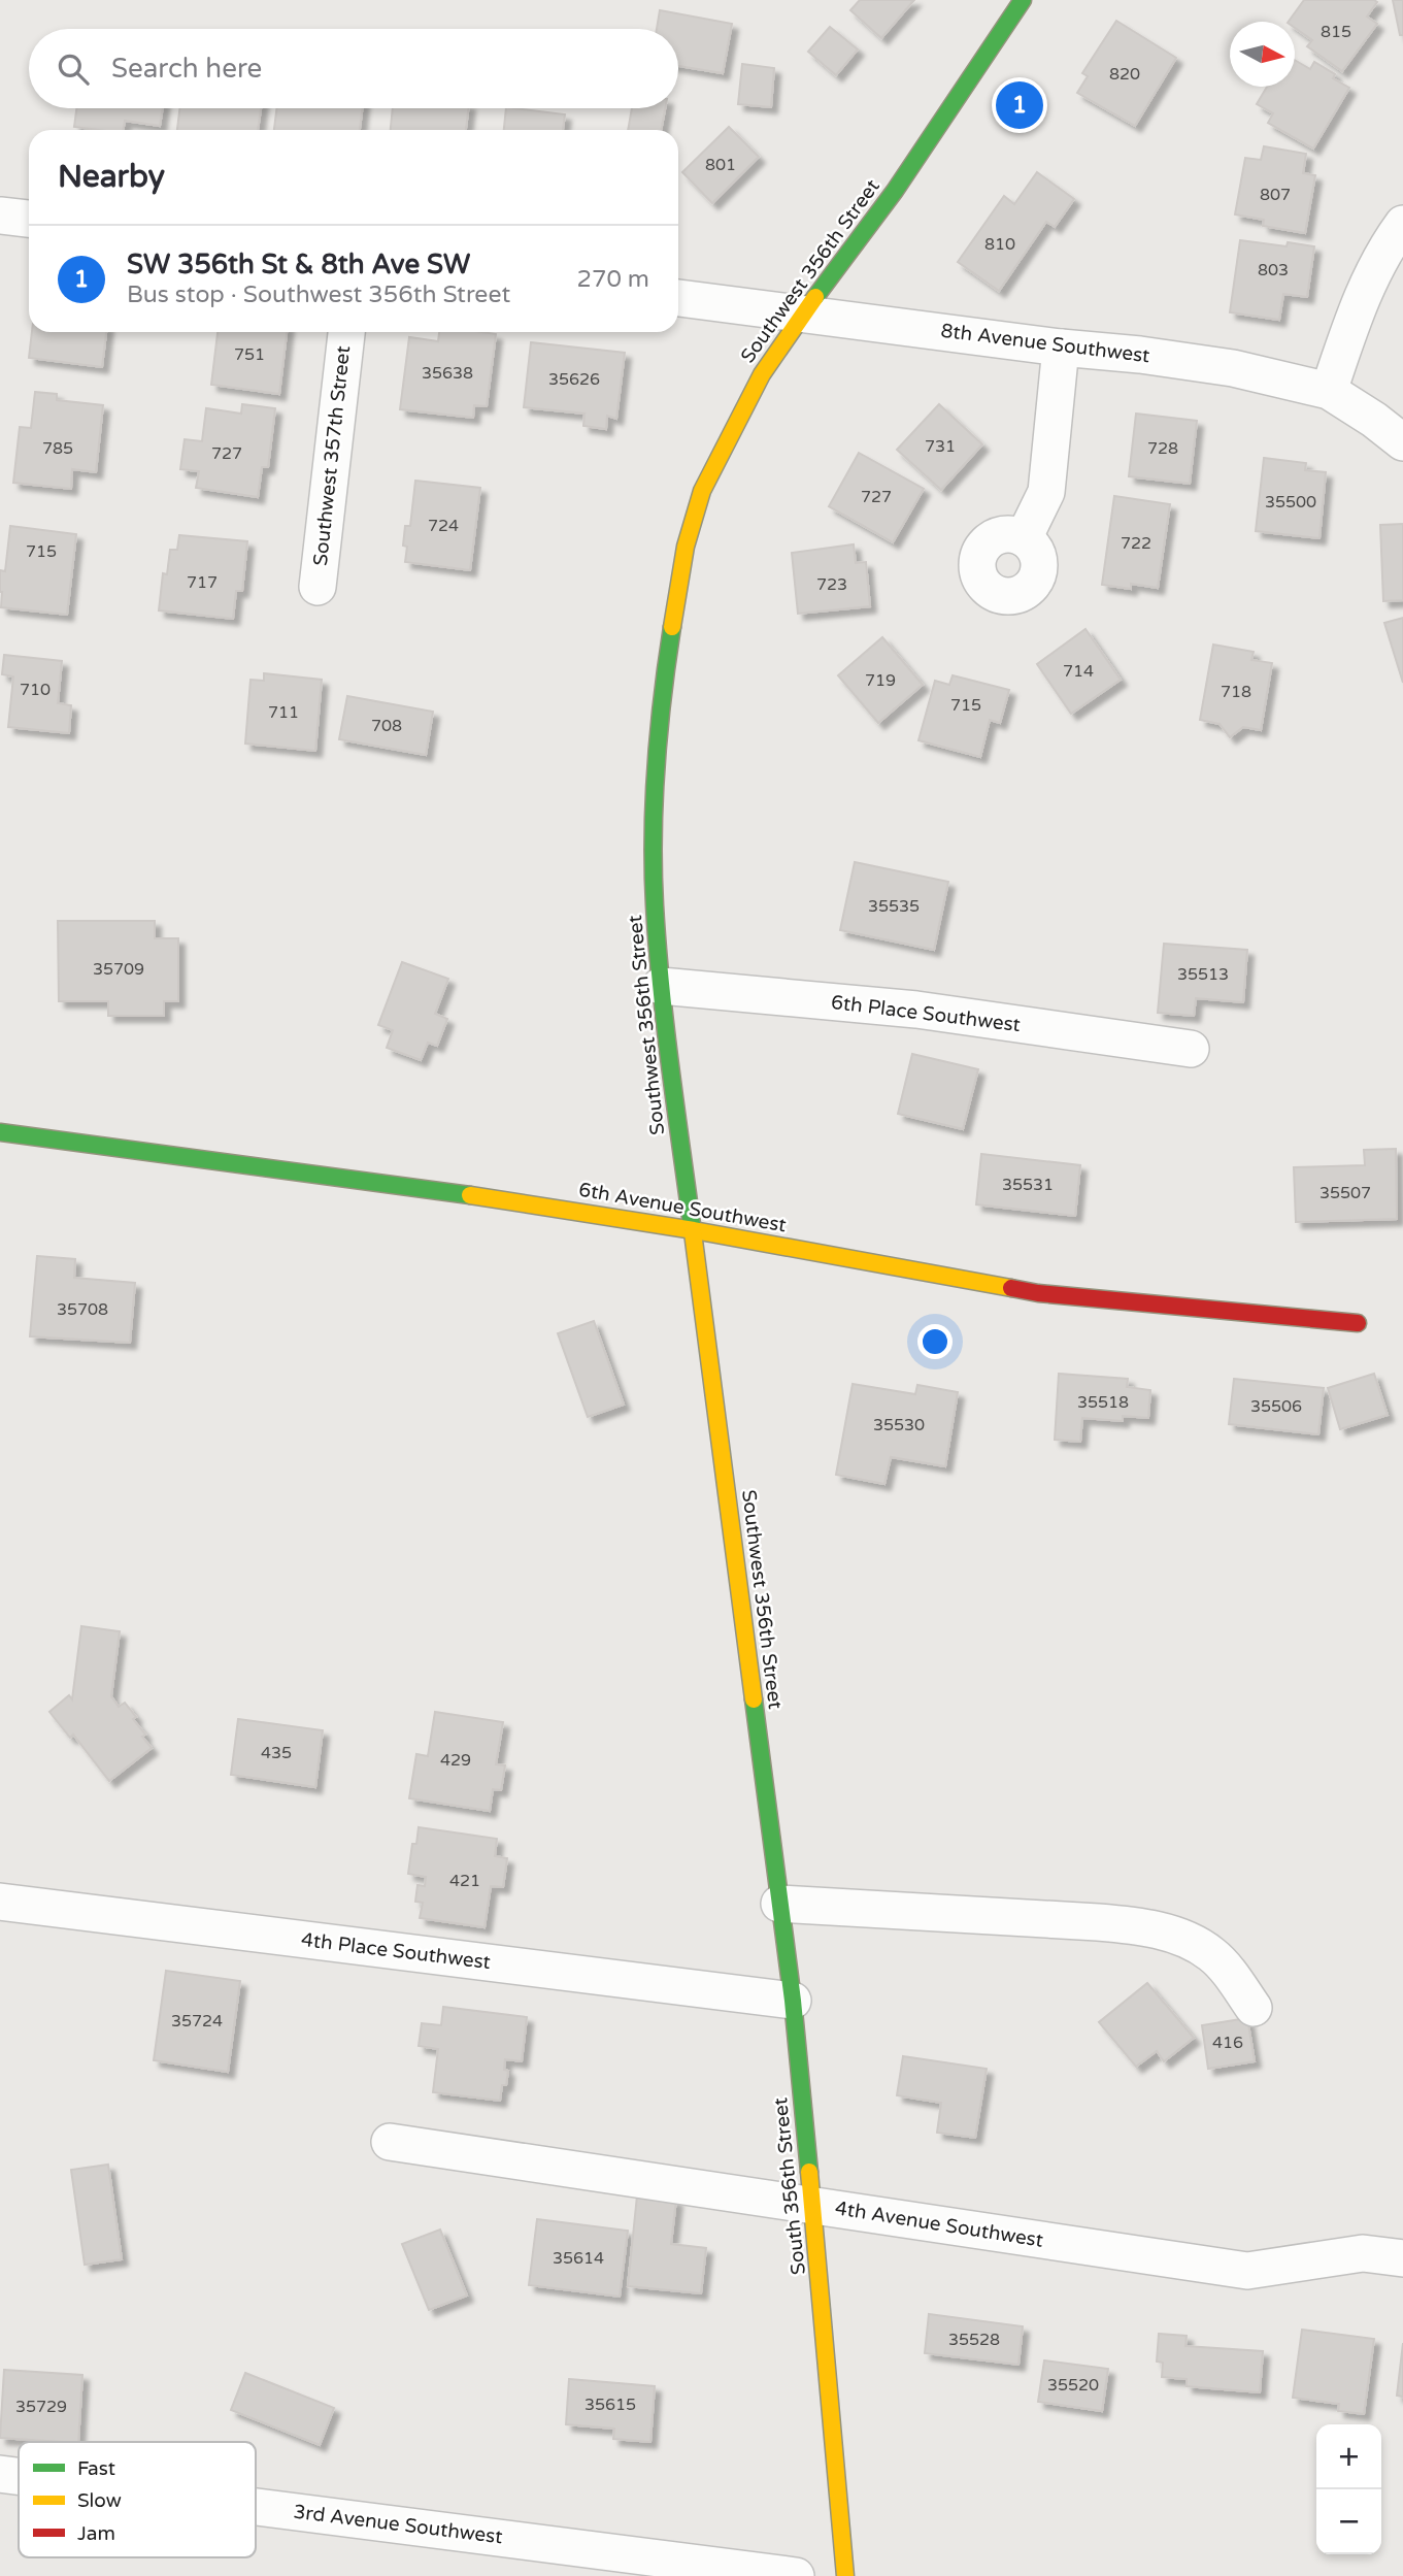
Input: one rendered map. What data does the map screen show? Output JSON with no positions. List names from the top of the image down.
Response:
{
  "streets": {
    "main road": ["Southwest 356th Street", "6th Avenue Southwest", "South 356th Street"],
    "street": [
      "8th Avenue Southwest",
      "Southwest 357th Street",
      "6th Place Southwest",
      "4th Place Southwest",
      "4th Avenue Southwest",
      "3rd Avenue Southwest"
    ]
  },
  "crossings": [
    ["Southwest 356th Street", "8th Avenue Southwest"],
    ["Southwest 356th Street", "6th Place Southwest"],
    ["Southwest 356th Street", "6th Avenue Southwest"],
    ["Southwest 356th Street", "South 356th Street"],
    ["4th Place Southwest", "South 356th Street"],
    ["South 356th Street", "4th Avenue Southwest"]
  ],
  "house_numbers": [
    "815",
    "820",
    "801",
    "807",
    "810",
    "803",
    "751",
    "35638",
    "35626",
    "731",
    "785",
    "728",
    "727",
    "727",
    "35500",
    "724",
    "722",
    "715",
    "717",
    "723",
    "714",
    "719",
    "710",
    "718",
    "715",
    "711",
    "708",
    "35535",
    "35709",
    "35513",
    "35531",
    "35507",
    "35708",
    "35518",
    "35506",
    "35530",
    "435",
    "429",
    "421",
    "35724",
    "416",
    "35614",
    "35528",
    "35520",
    "35615",
    "35729"
  ],
  "legend": ["Fast", "Slow", "Jam"],
  "north": "right",
  "page": {
    "search": "Search here",
    "pins": "1",
    "heading": "Nearby",
    "list": [
      {
        "mark": "1",
        "name": "SW 356th St & 8th Ave SW",
        "note": "Bus stop · Southwest 356th Street",
        "value": "270 m"
      }
    ],
    "map_buttons": ["+", "−"]
  }
}
